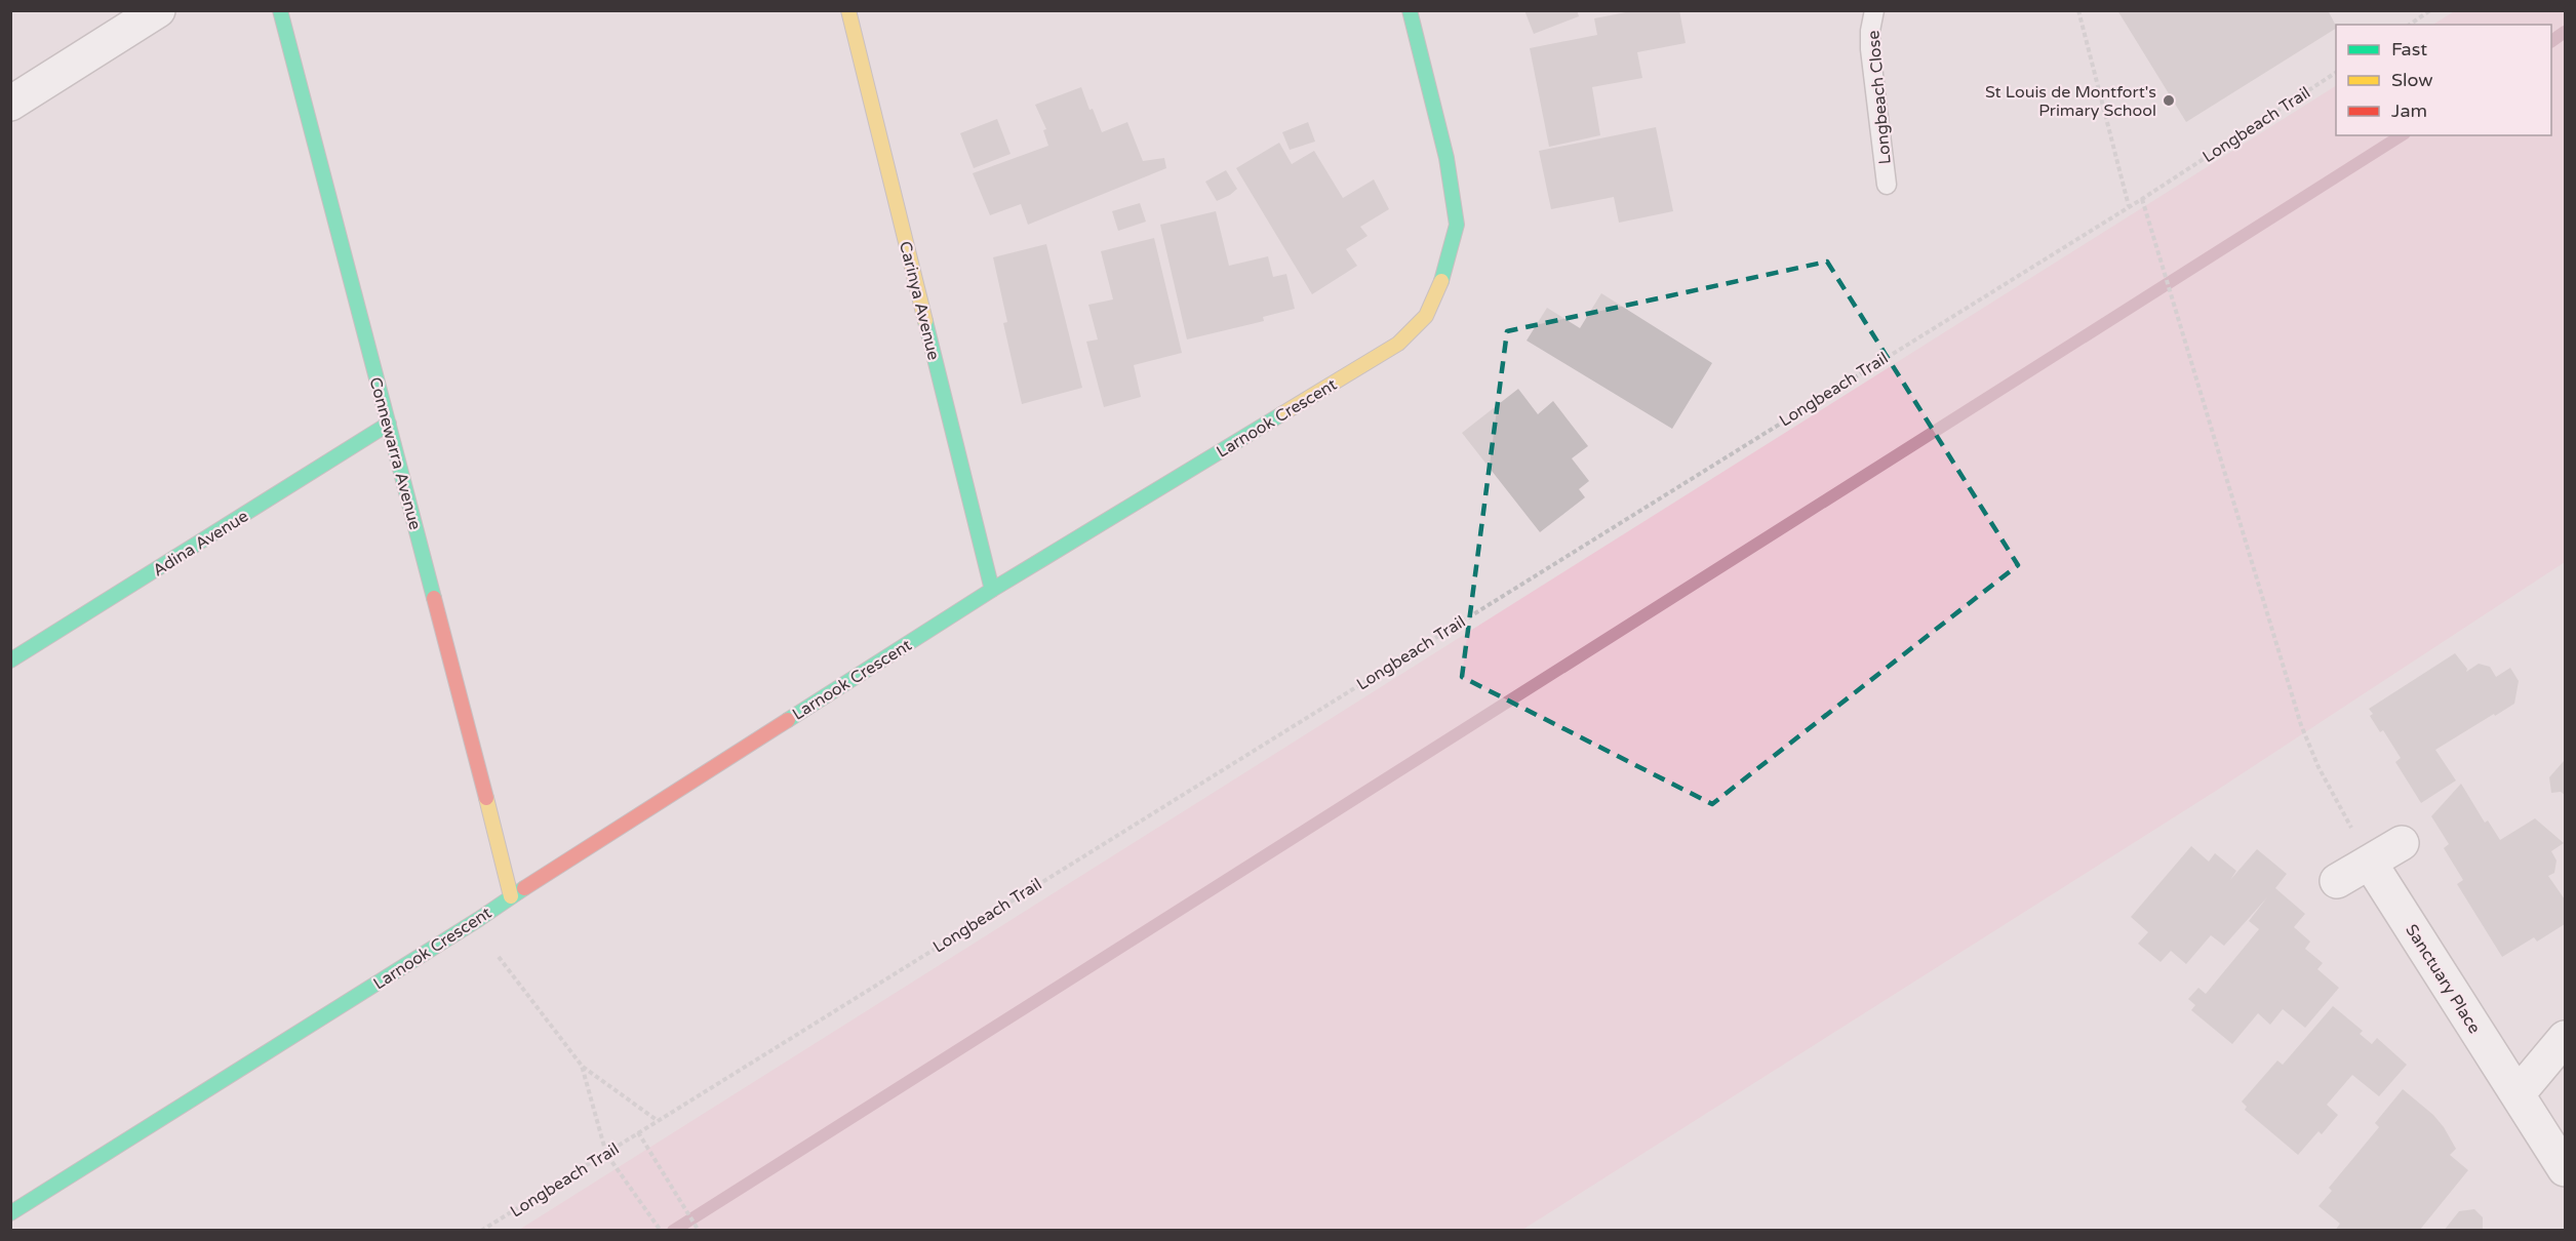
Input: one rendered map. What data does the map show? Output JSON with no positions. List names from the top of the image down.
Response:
{
  "streets": {
    "street": [
      "Carinya Avenue",
      "Larnook Crescent",
      "Connewarra Avenue",
      "Adina Avenue",
      "Sanctuary Place"
    ],
    "lane": ["Longbeach Close"],
    "path": ["Longbeach Trail"]
  },
  "crossings": [
    ["Carinya Avenue", "Larnook Crescent"],
    ["Larnook Crescent", "Connewarra Avenue"],
    ["Connewarra Avenue", "Adina Avenue"]
  ],
  "places": ["St Louis de Montfort's Primary School"],
  "legend": ["Fast", "Slow", "Jam"]
}
